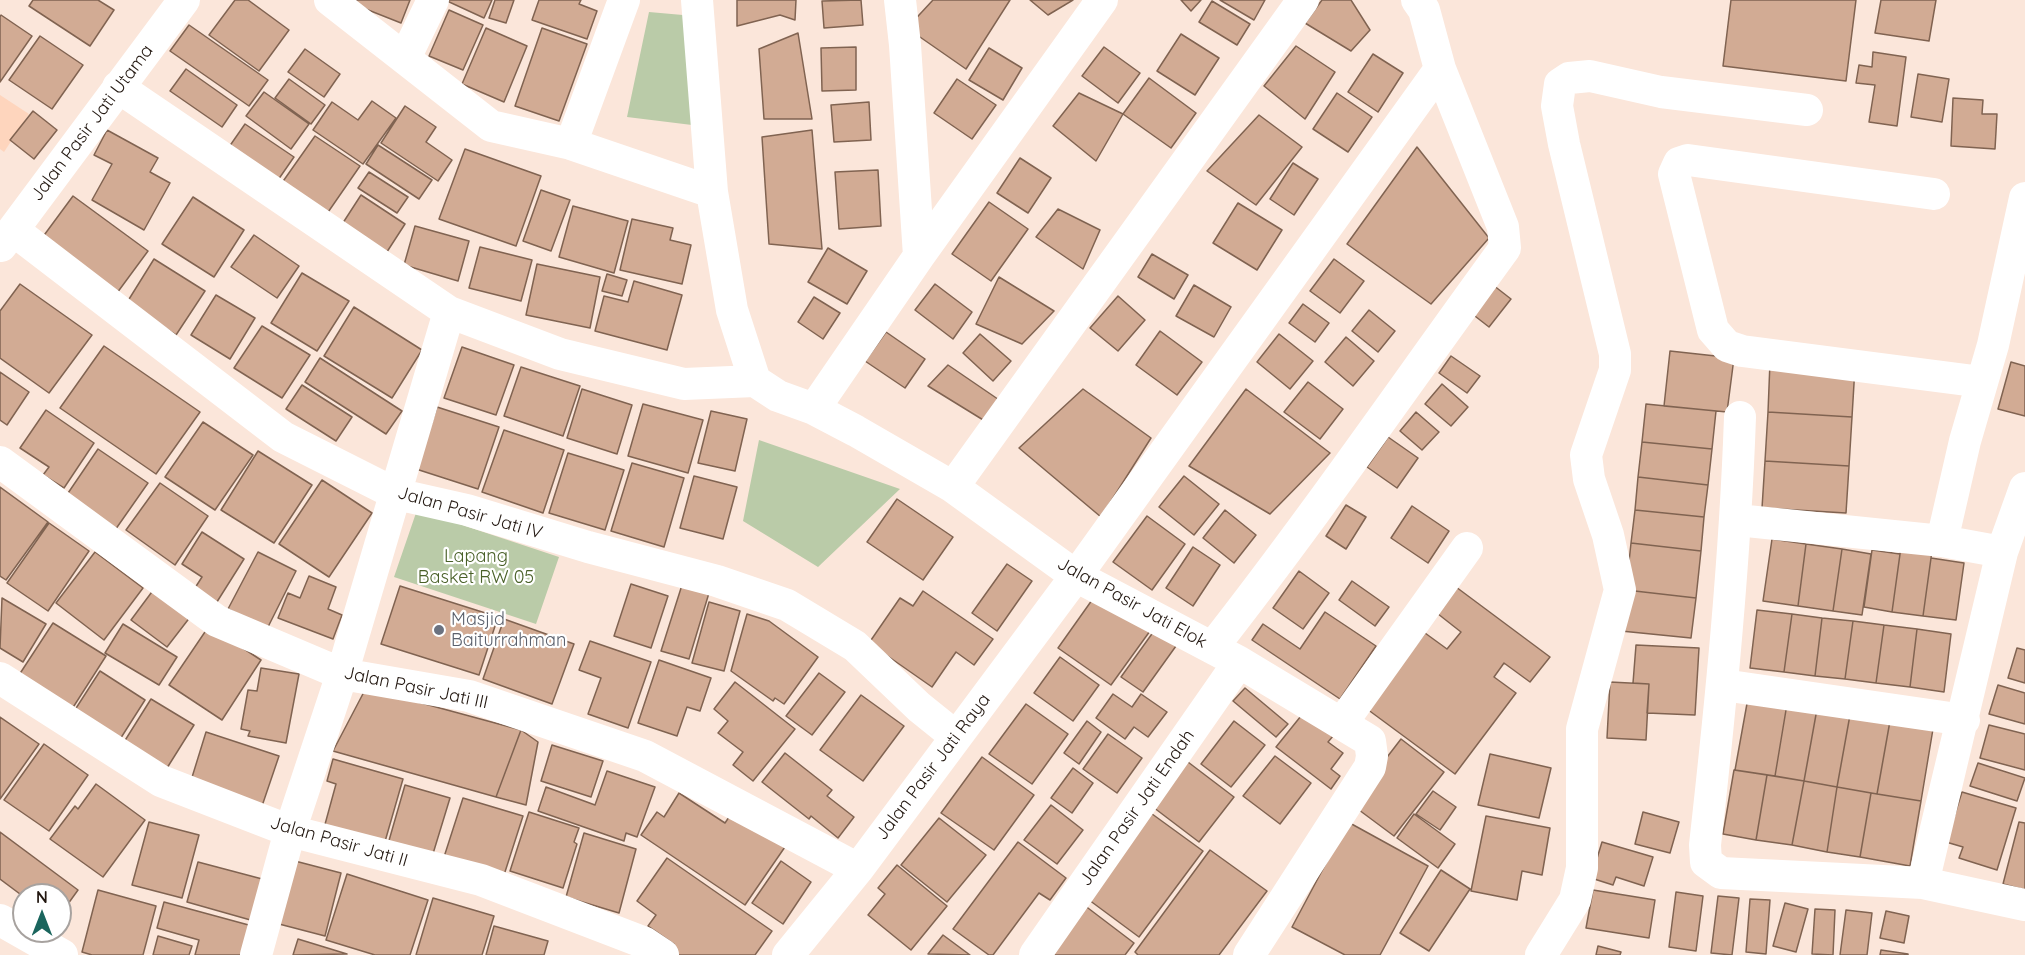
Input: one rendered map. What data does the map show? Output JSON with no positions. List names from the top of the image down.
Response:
{
  "streets": {
    "street": [
      "Jalan Pasir Jati Utama",
      "Jalan Pasir Jati IV",
      "Jalan Pasir Jati Elok",
      "Jalan Pasir Jati III",
      "Jalan Pasir Jati Raya",
      "Jalan Pasir Jati Endah",
      "Jalan Pasir Jati II"
    ]
  },
  "crossings": [
    ["Jalan Pasir Jati Utama", "Jalan Pasir Jati IV"],
    ["Jalan Pasir Jati IV", "Jalan Pasir Jati Raya"],
    ["Jalan Pasir Jati Elok", "Jalan Pasir Jati Raya"],
    ["Jalan Pasir Jati Elok", "Jalan Pasir Jati Endah"],
    ["Jalan Pasir Jati III", "Jalan Pasir Jati Raya"],
    ["Jalan Pasir Jati Raya", "Jalan Pasir Jati Endah"]
  ],
  "parks": ["Lapang Basket RW 05"],
  "places": ["Masjid Baiturrahman"],
  "north": "top"
}
